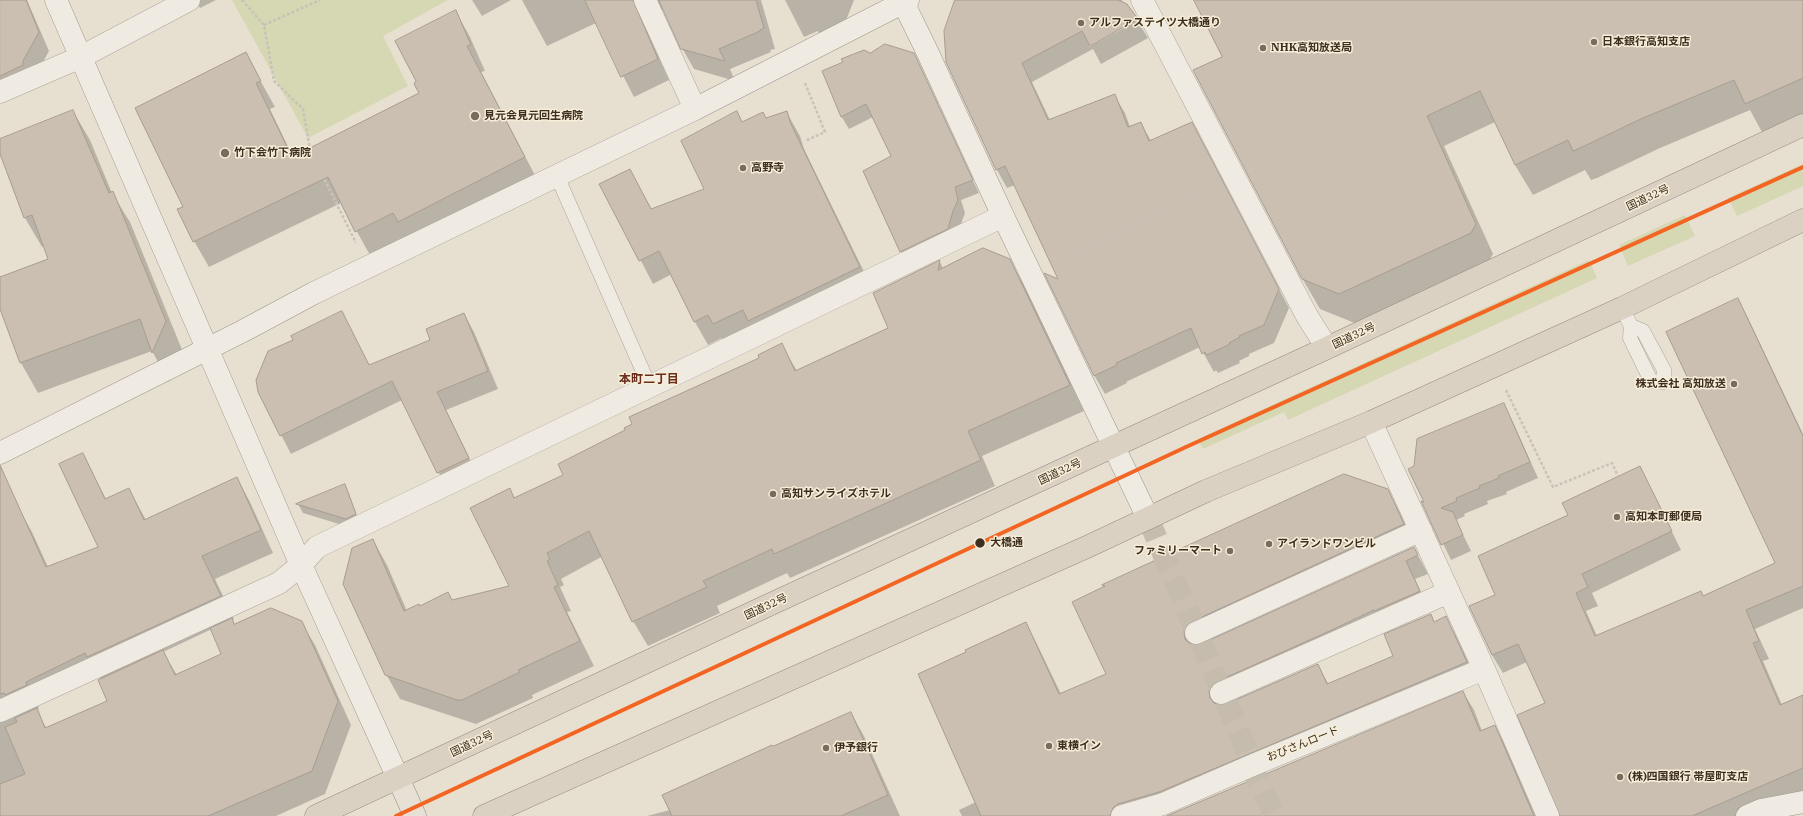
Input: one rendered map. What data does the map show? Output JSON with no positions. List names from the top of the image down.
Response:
{
  "streets": {
    "highway": ["国道32号"],
    "street": ["おびさんロード"]
  },
  "districts": ["本町二丁目"],
  "places": [
    "アルファステイツ大橋通り",
    "日本銀行高知支店",
    "NHK高知放送局",
    "見元会見元回生病院",
    "竹下会竹下病院",
    "高野寺",
    "株式会社 高知放送",
    "高知サンライズホテル",
    "高知本町郵便局",
    "大橋通",
    "アイランドワンビル",
    "ファミリーマート",
    "東横イン",
    "伊予銀行",
    "(株)四国銀行 帯屋町支店"
  ]
}
